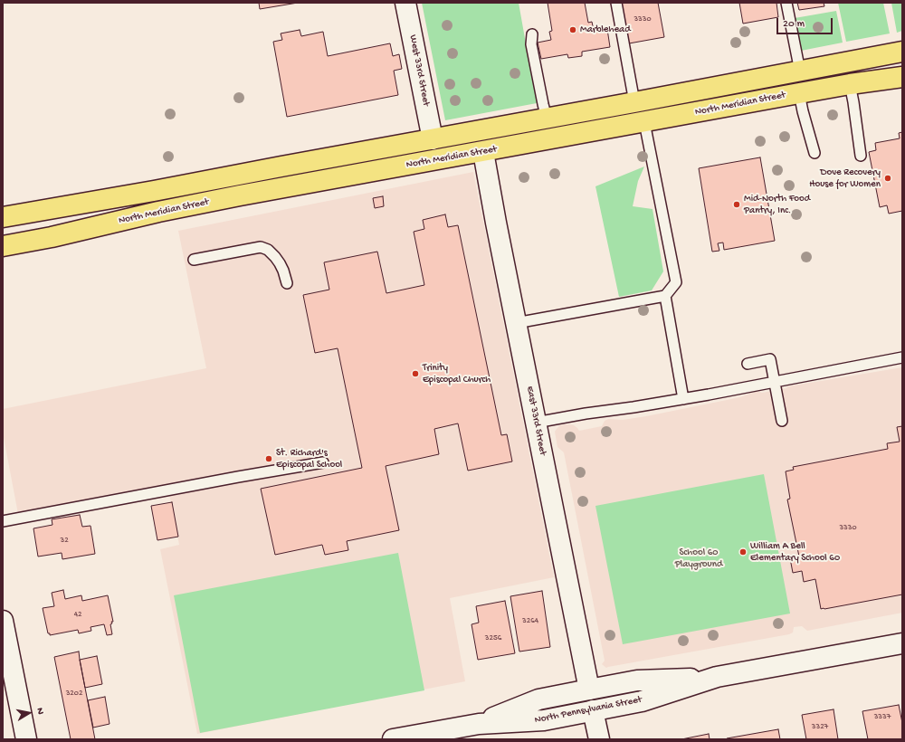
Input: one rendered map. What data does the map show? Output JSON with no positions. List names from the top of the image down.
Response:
{
  "streets": {
    "main road": ["North Meridian Street"],
    "street": ["West 33rd Street", "East 33rd Street", "North Pennsylvania Street"]
  },
  "crossings": [
    ["West 33rd Street", "North Meridian Street"],
    ["North Meridian Street", "East 33rd Street"],
    ["East 33rd Street", "North Pennsylvania Street"]
  ],
  "parks": ["School 60 Playground"],
  "places": [
    "Marblehead",
    "Dove Recovery House for Women",
    "Mid-North Food Pantry, Inc.",
    "Trinity Episcopal Church",
    "St. Richard's Episcopal School",
    "William A Bell Elementary School 60"
  ],
  "house_numbers": [
    "3330",
    "3330",
    "32",
    "42",
    "3264",
    "3256",
    "3202",
    "3337",
    "3327"
  ],
  "scale_bar": "20 m",
  "north": "right"
}
